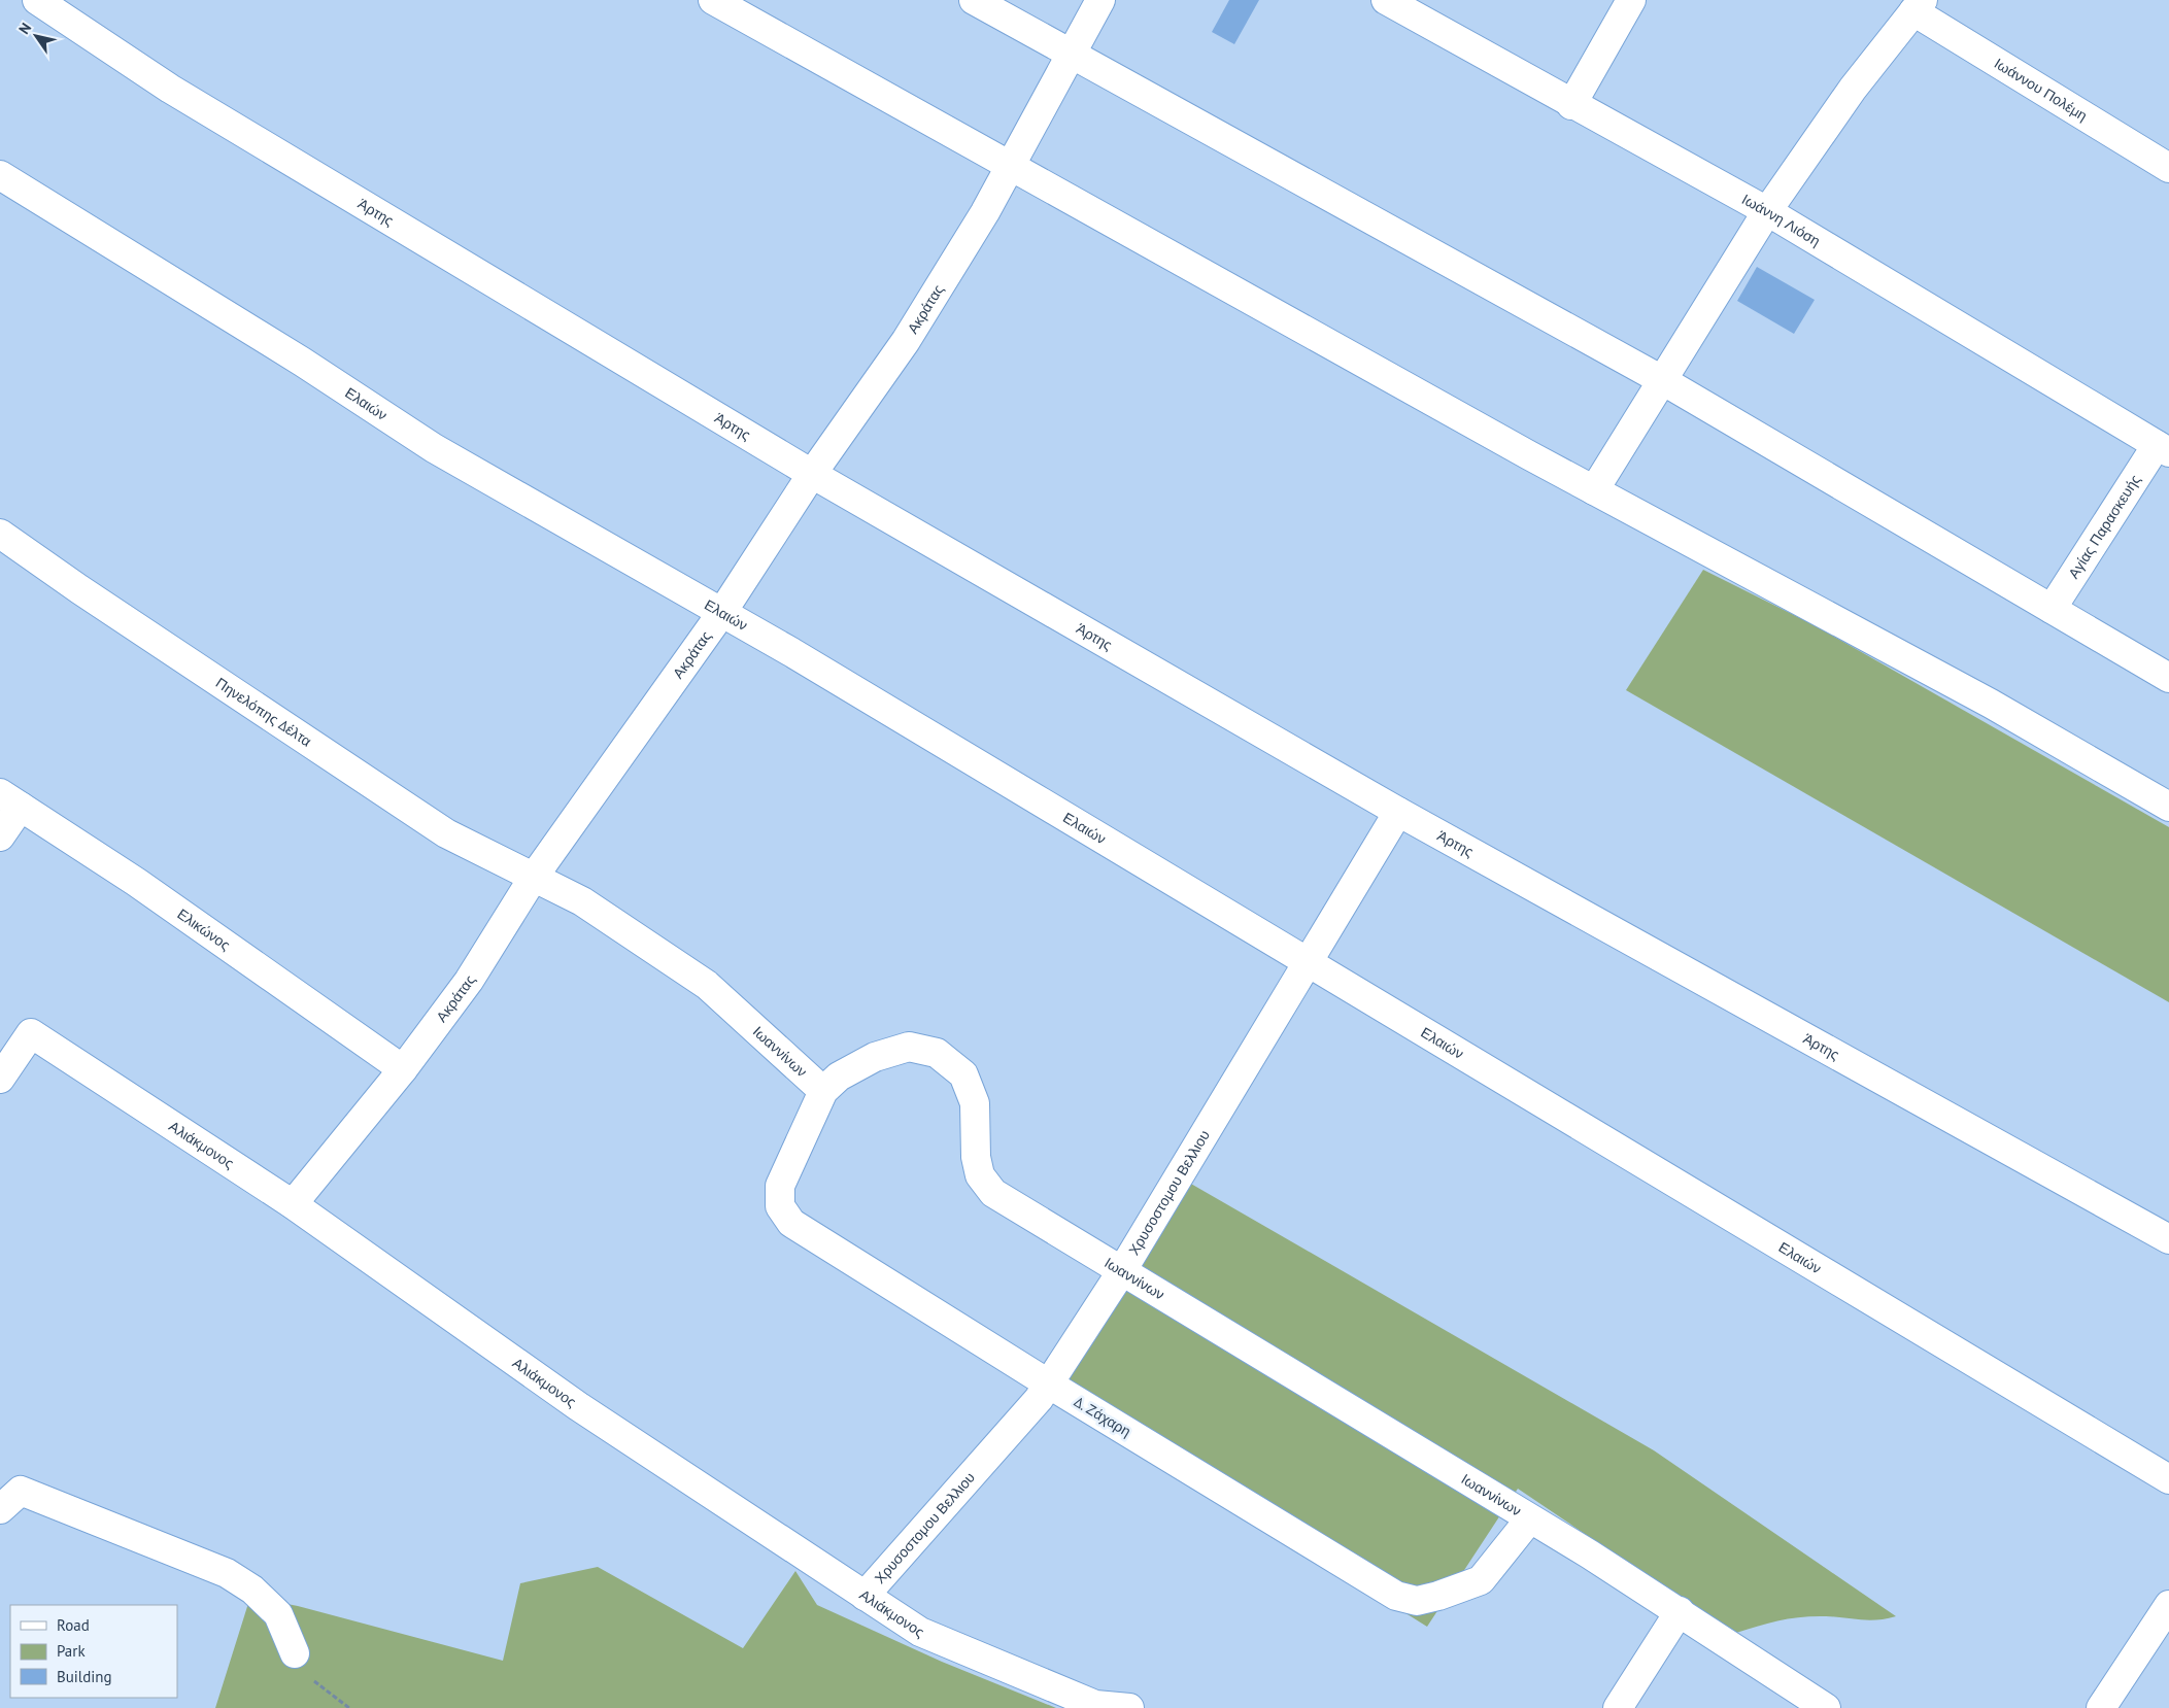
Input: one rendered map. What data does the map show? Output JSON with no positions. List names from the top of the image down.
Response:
{
  "streets": {
    "street": [
      "Ιωάννου Πολέμη",
      "Άρτης",
      "Ιωάννη Λιόση",
      "Ακράτας",
      "Ελαιών",
      "Αγίας Παρασκευής",
      "Πηνελόπης Δέλτα",
      "Ελικώνος",
      "Ιωαννίνων",
      "Αλιάκμονος",
      "Χρυσοστομου Βελλιου",
      "Δ. Ζάχαρη"
    ]
  },
  "crossings": [
    ["Άρτης", "Ακράτας"],
    ["Άρτης", "Χρυσοστομου Βελλιου"],
    ["Ιωάννη Λιόση", "Αγίας Παρασκευής"],
    ["Ακράτας", "Ελαιών"],
    ["Ακράτας", "Πηνελόπης Δέλτα"],
    ["Ακράτας", "Ελικώνος"],
    ["Ακράτας", "Ιωαννίνων"],
    ["Ακράτας", "Αλιάκμονος"],
    ["Ελαιών", "Χρυσοστομου Βελλιου"],
    ["Πηνελόπης Δέλτα", "Ιωαννίνων"],
    ["Ιωαννίνων", "Χρυσοστομου Βελλιου"],
    ["Ιωαννίνων", "Δ. Ζάχαρη"],
    ["Αλιάκμονος", "Χρυσοστομου Βελλιου"],
    ["Χρυσοστομου Βελλιου", "Δ. Ζάχαρη"]
  ],
  "legend": ["Road", "Park", "Building"],
  "north": "top left"
}
